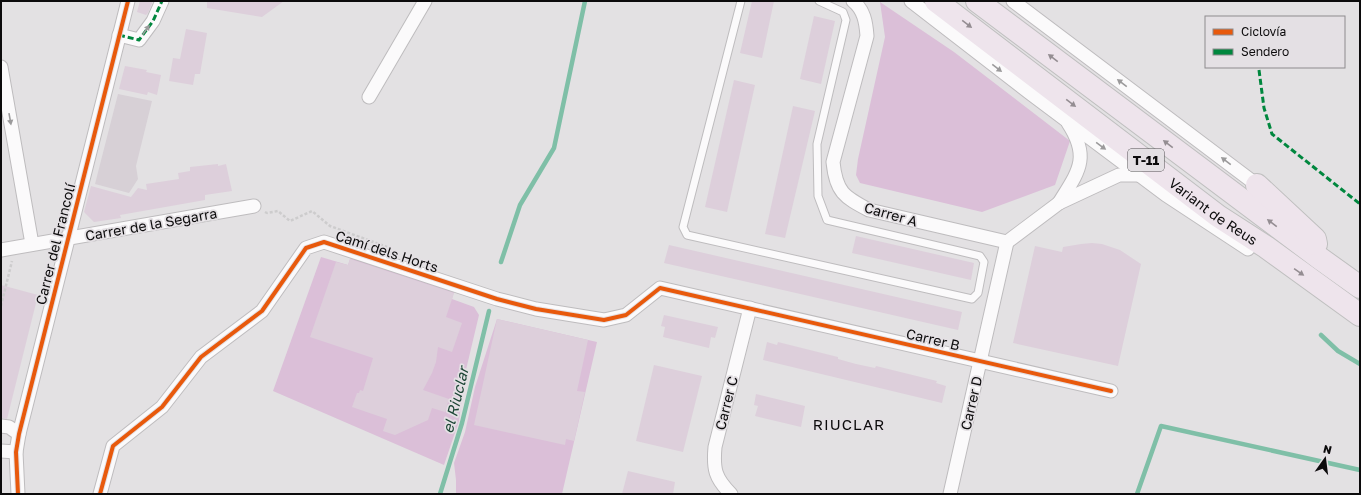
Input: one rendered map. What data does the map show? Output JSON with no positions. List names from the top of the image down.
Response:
{
  "streets": {
    "highway": ["T-11", "Variant de Reus"],
    "street": [
      "Carrer A",
      "Carrer de la Segarra",
      "Carrer del Francolí",
      "Camí dels Horts",
      "Carrer B",
      "Carrer C",
      "Carrer D"
    ]
  },
  "crossings": [
    ["Carrer A", "Carrer D"],
    ["Carrer de la Segarra", "Carrer del Francolí"],
    ["Camí dels Horts", "Carrer B"],
    ["Camí dels Horts", "Carrer C"],
    ["Carrer B", "Carrer C"],
    ["Carrer B", "Carrer D"]
  ],
  "districts": ["RIUCLAR"],
  "water": ["el Riuclar"],
  "legend": ["Ciclovía", "Sendero"],
  "north": "top"
}
